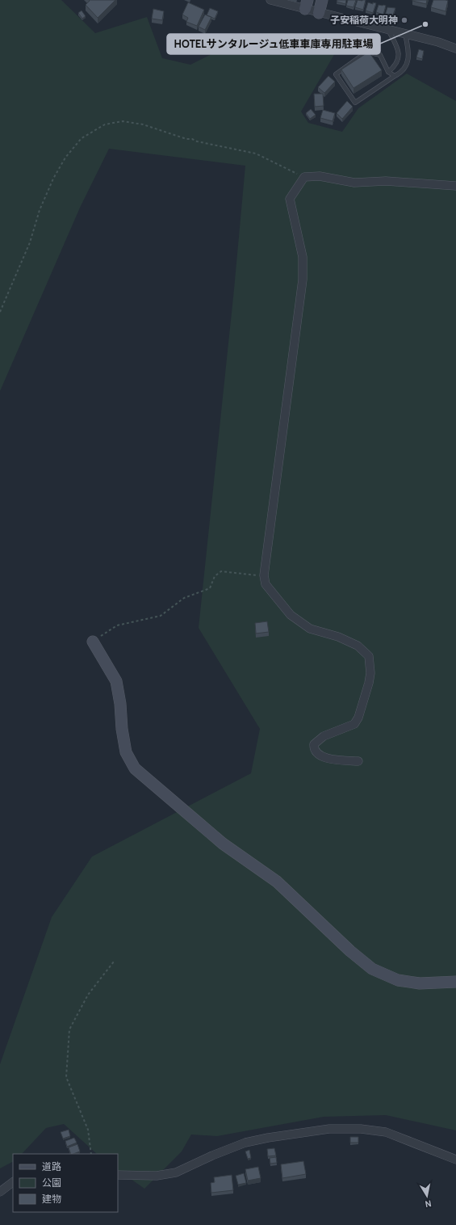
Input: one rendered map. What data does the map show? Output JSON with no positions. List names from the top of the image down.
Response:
{
  "places": ["子安稲荷大明神", "HOTELサンタルージュ低車車庫専用駐車場"],
  "legend": ["道路", "公園", "建物"],
  "north": "bottom"
}
